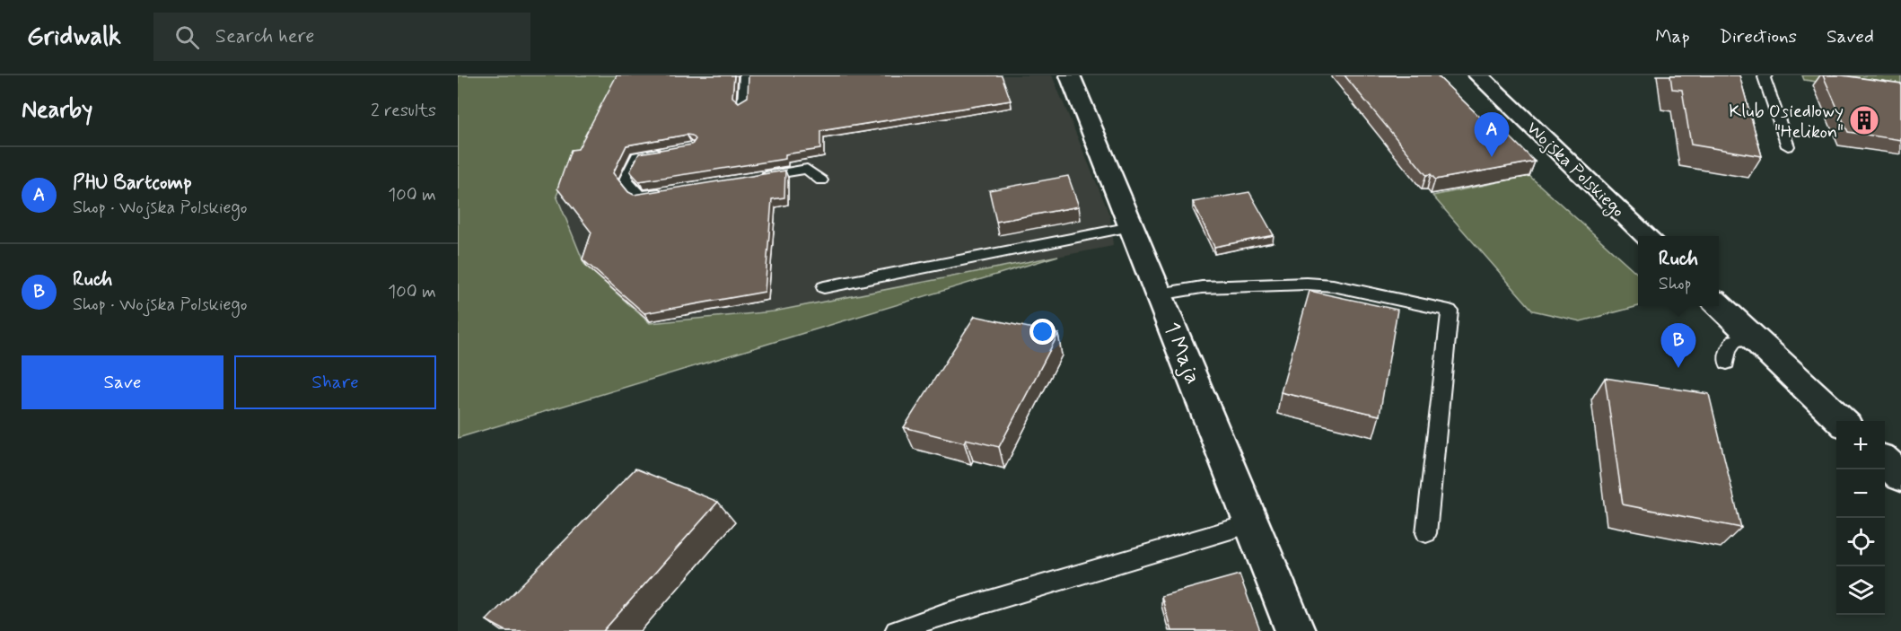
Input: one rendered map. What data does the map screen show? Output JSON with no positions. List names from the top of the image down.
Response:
{
  "streets": {
    "street": ["Wojska Polskiego", "1 Maja"]
  },
  "places": {
    "building": ["Klub Osiedlowy \"Helikon\""]
  },
  "page": {
    "header": "Gridwalk",
    "search": "Search here",
    "nav": ["Map", "Directions", "Saved"],
    "heading": ["Nearby", "2 results"],
    "pins": ["A", "B"],
    "list": [
      {
        "mark": "A",
        "name": "PHU Bartcomp",
        "note": "Shop · Wojska Polskiego",
        "value": "100 m"
      },
      {
        "mark": "B",
        "name": "Ruch",
        "note": "Shop · Wojska Polskiego",
        "value": "100 m"
      }
    ],
    "popup": ["Ruch", "Shop"],
    "buttons": ["Save", "Share"],
    "map_buttons": ["+", "−"]
  }
}
